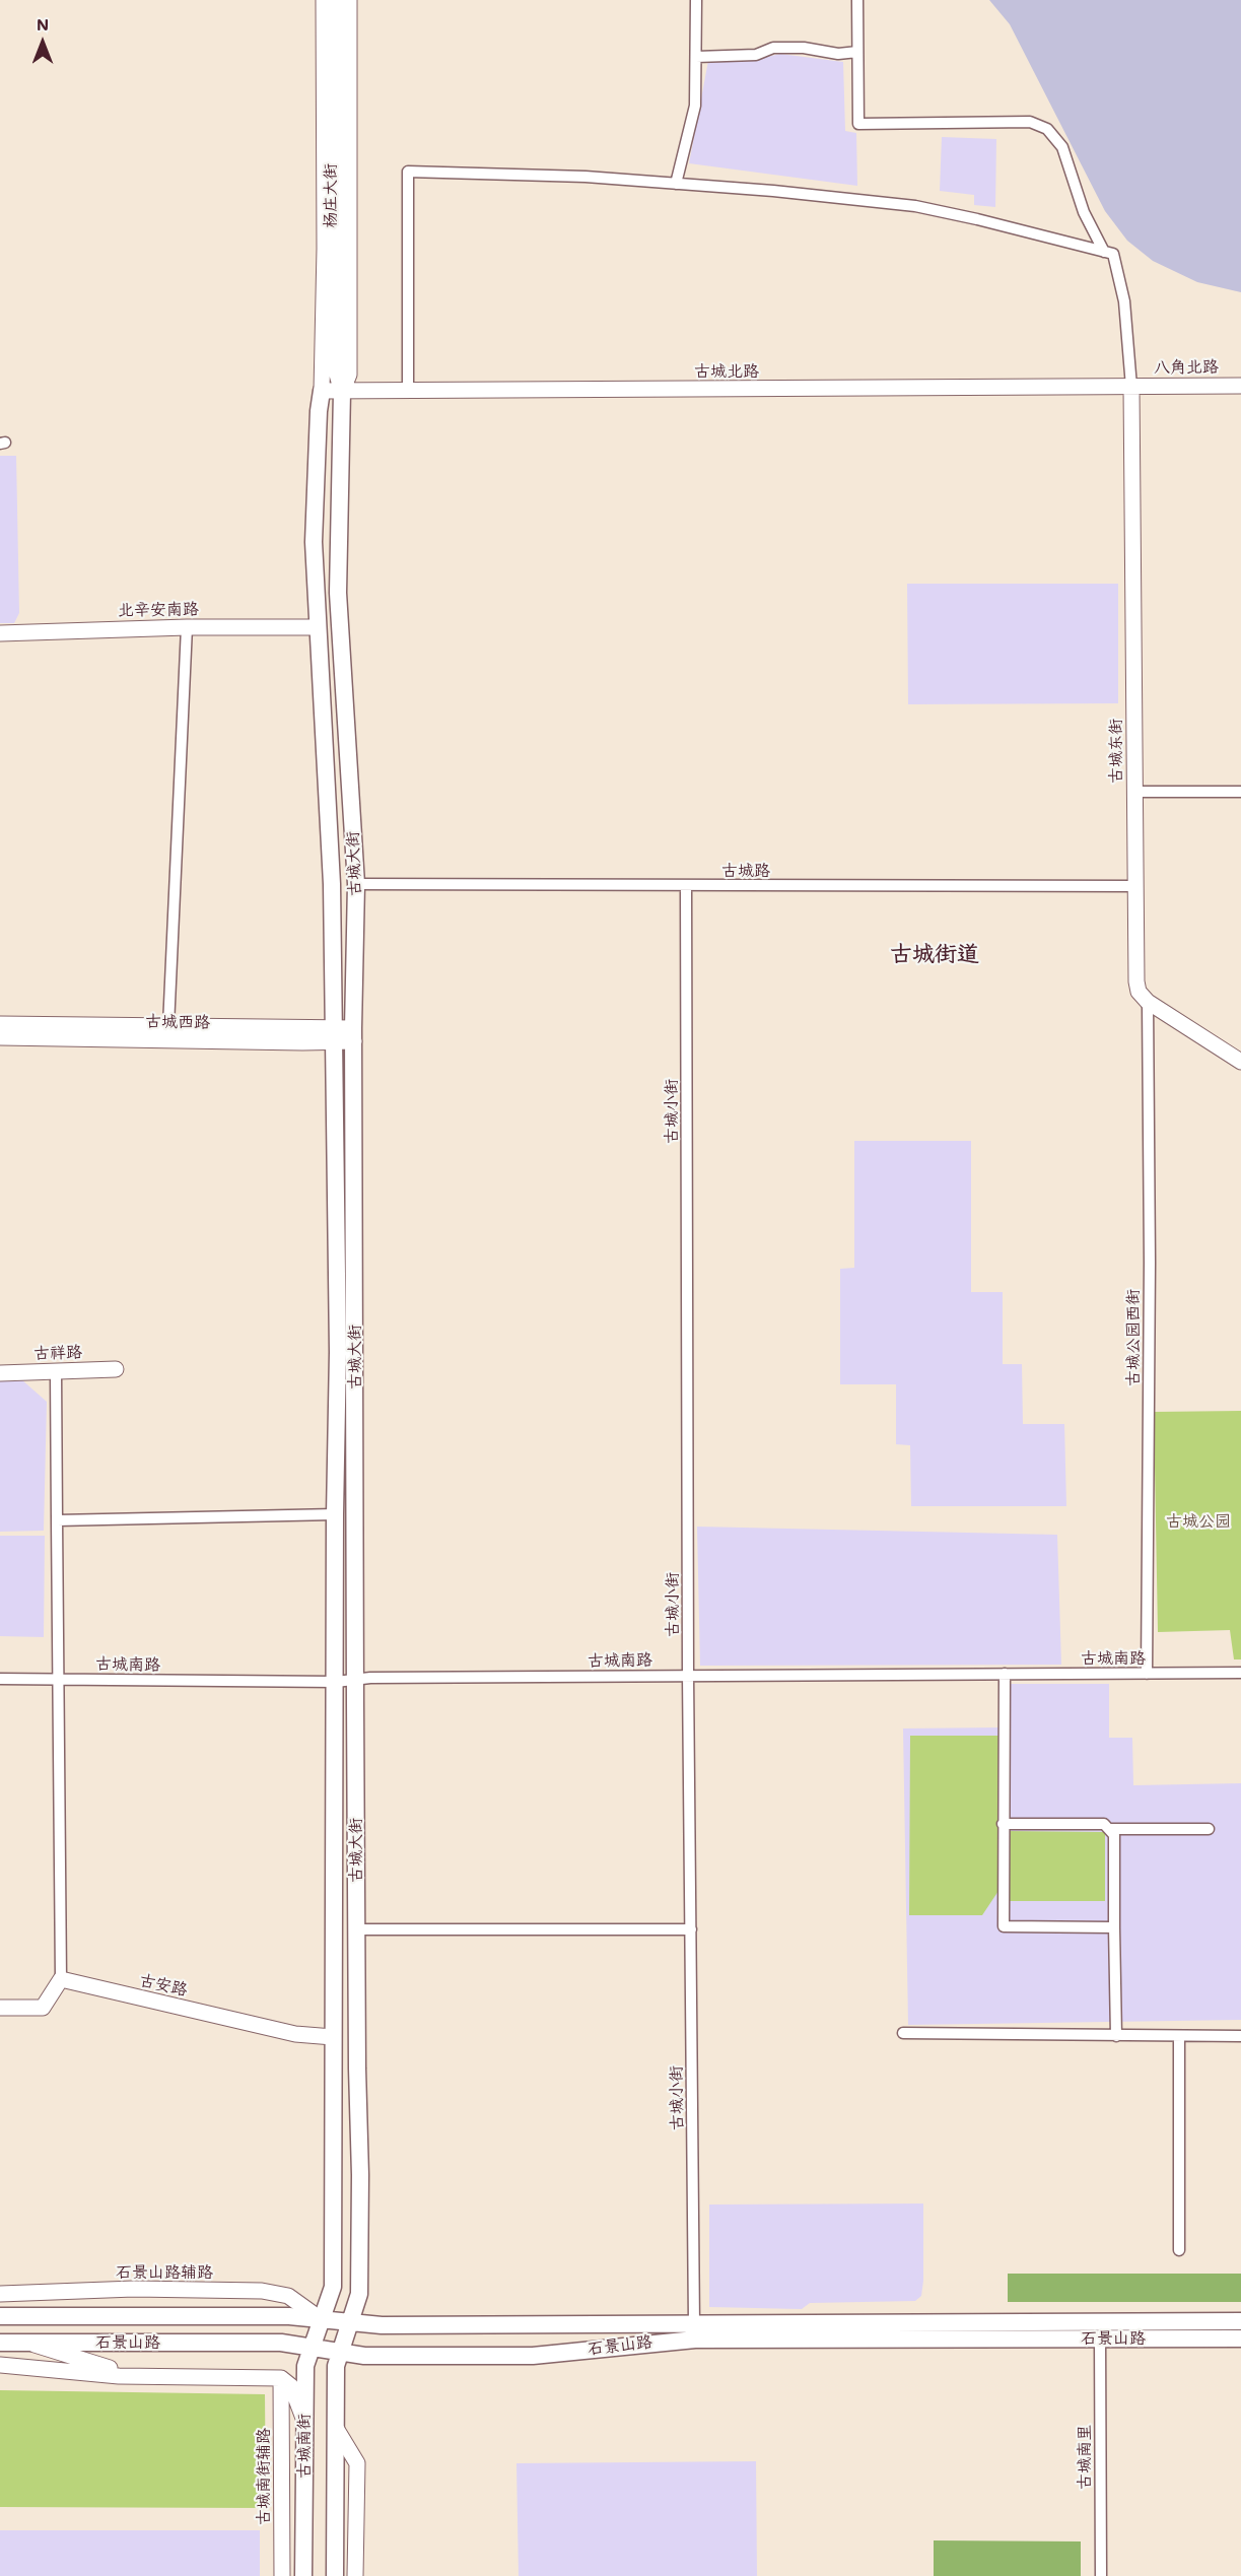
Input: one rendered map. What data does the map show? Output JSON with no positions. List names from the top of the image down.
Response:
{
  "streets": {
    "main road": ["古城大街", "石景山路", "古城南街"],
    "street": [
      "杨庄大街",
      "八角北路",
      "古城北路",
      "北辛安南路",
      "古城东街",
      "古城路",
      "古城西路",
      "古城小街",
      "古城公园西街",
      "古祥路",
      "古城南路",
      "古安路",
      "石景山路辅路",
      "古城南里",
      "古城南街辅路"
    ]
  },
  "crossings": [
    ["杨庄大街", "古城北路"],
    ["杨庄大街", "古城大街"],
    ["八角北路", "古城北路"],
    ["八角北路", "古城东街"],
    ["古城北路", "古城东街"],
    ["古城北路", "古城大街"],
    ["北辛安南路", "古城大街"],
    ["古城东街", "古城路"],
    ["古城东街", "古城公园西街"],
    ["古城大街", "古城路"],
    ["古城大街", "古城西路"],
    ["古城大街", "古城南路"],
    ["古城大街", "古安路"],
    ["古城大街", "石景山路辅路"],
    ["古城大街", "石景山路"],
    ["古城大街", "古城南街"],
    ["古城路", "古城小街"],
    ["古城小街", "古城南路"],
    ["古城小街", "石景山路"],
    ["古城公园西街", "古城南路"],
    ["石景山路辅路", "石景山路"],
    ["石景山路辅路", "古城南街"],
    ["石景山路", "古城南街"],
    ["石景山路", "古城南里"]
  ],
  "districts": ["古城街道"],
  "parks": ["古城公园"],
  "north": "top"
}
